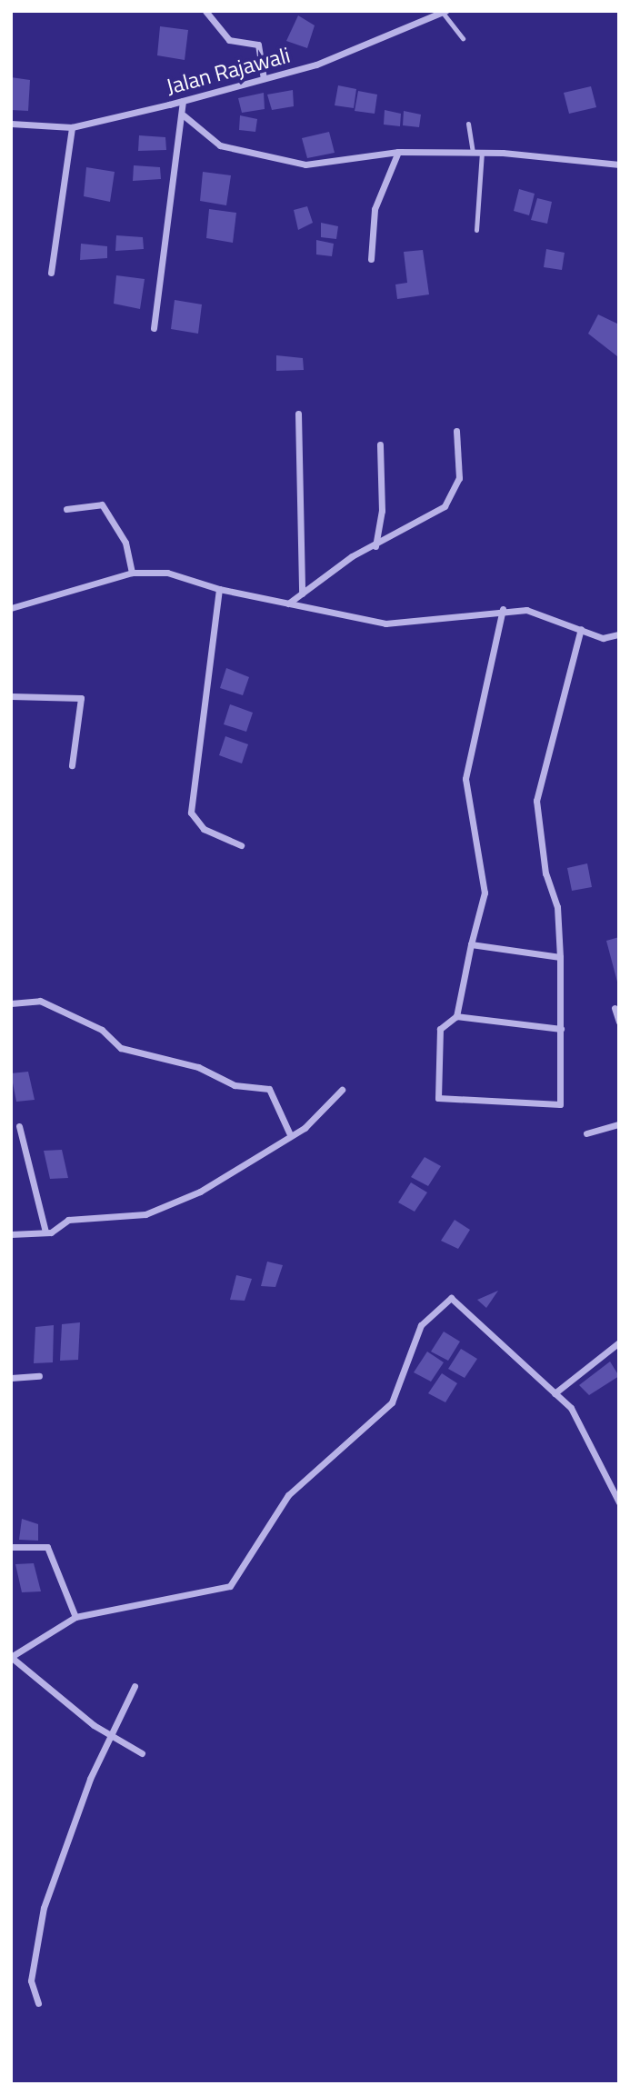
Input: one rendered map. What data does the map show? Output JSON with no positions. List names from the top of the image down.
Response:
{
  "streets": {
    "street": ["Jalan Rajawali"]
  }
}
